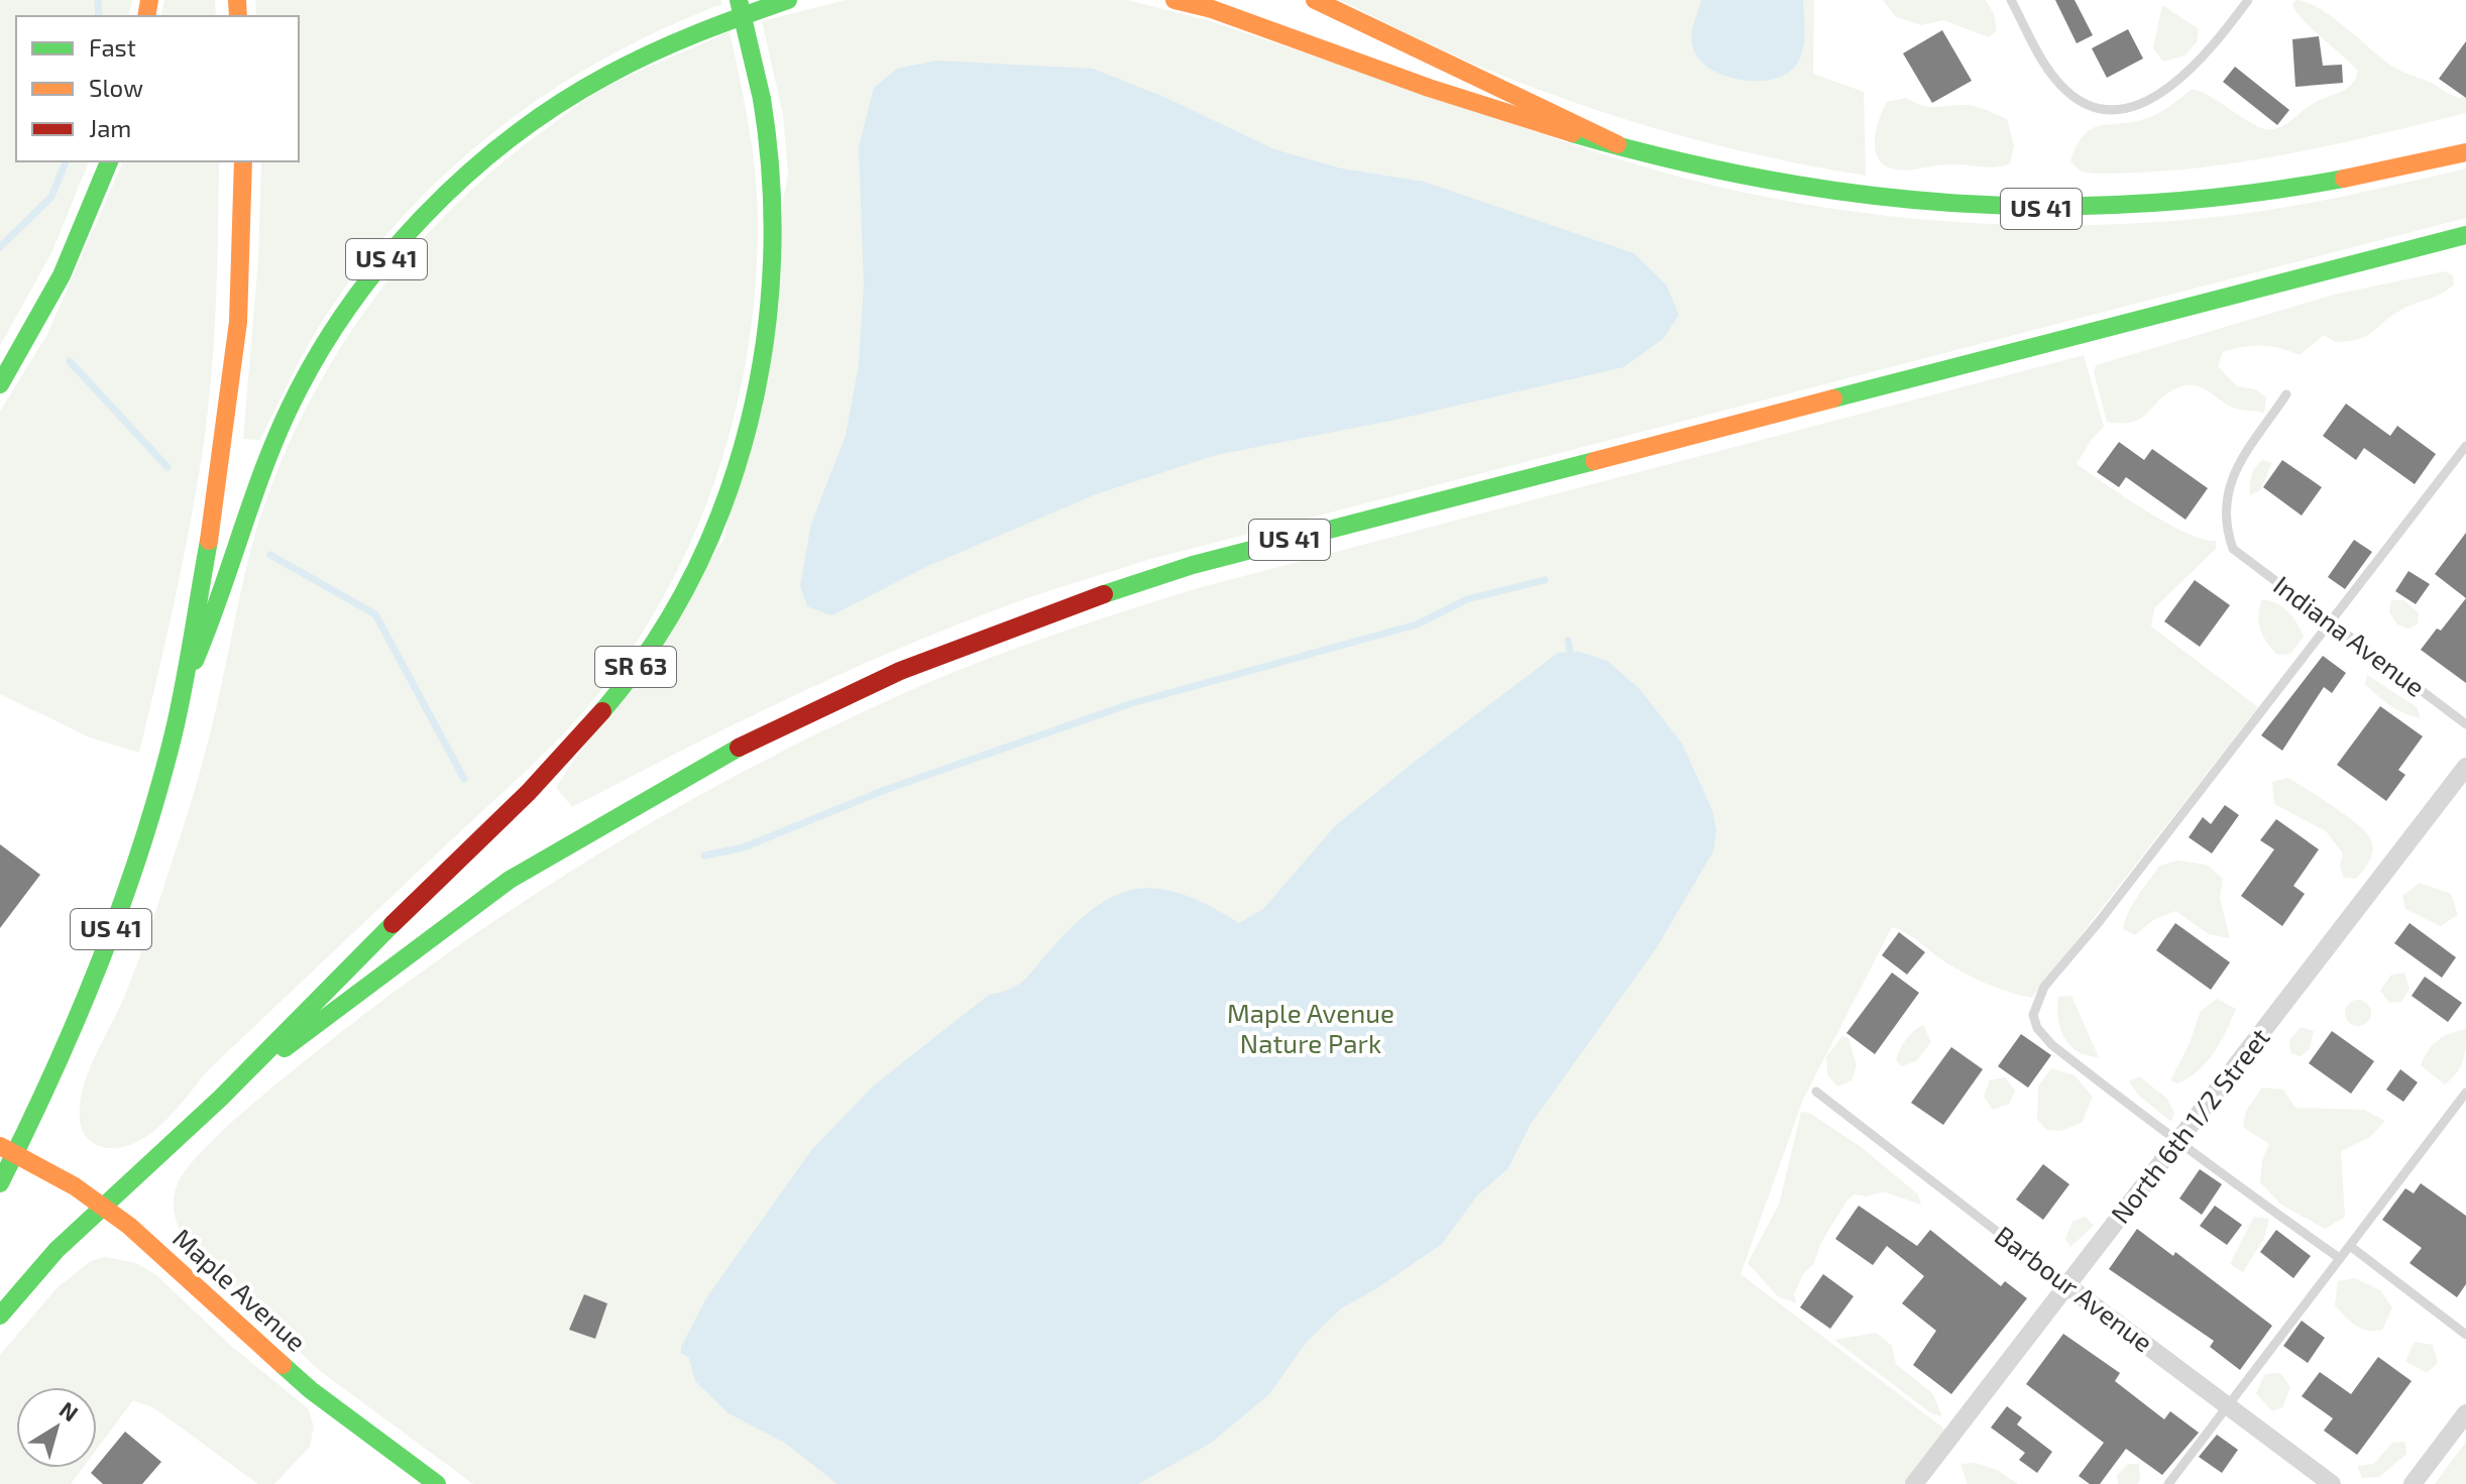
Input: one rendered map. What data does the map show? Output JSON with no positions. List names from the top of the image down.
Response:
{
  "streets": {
    "main road": ["US 41", "SR 63", "Maple Avenue"],
    "street": ["North 6th 1/2 Street", "Barbour Avenue"],
    "lane": ["Indiana Avenue"]
  },
  "crossings": [
    ["US 41", "SR 63"],
    ["US 41", "Maple Avenue"],
    ["North 6th 1/2 Street", "Barbour Avenue"]
  ],
  "parks": ["Maple Avenue Nature Park"],
  "legend": ["Fast", "Slow", "Jam"],
  "north": "top right"
}
